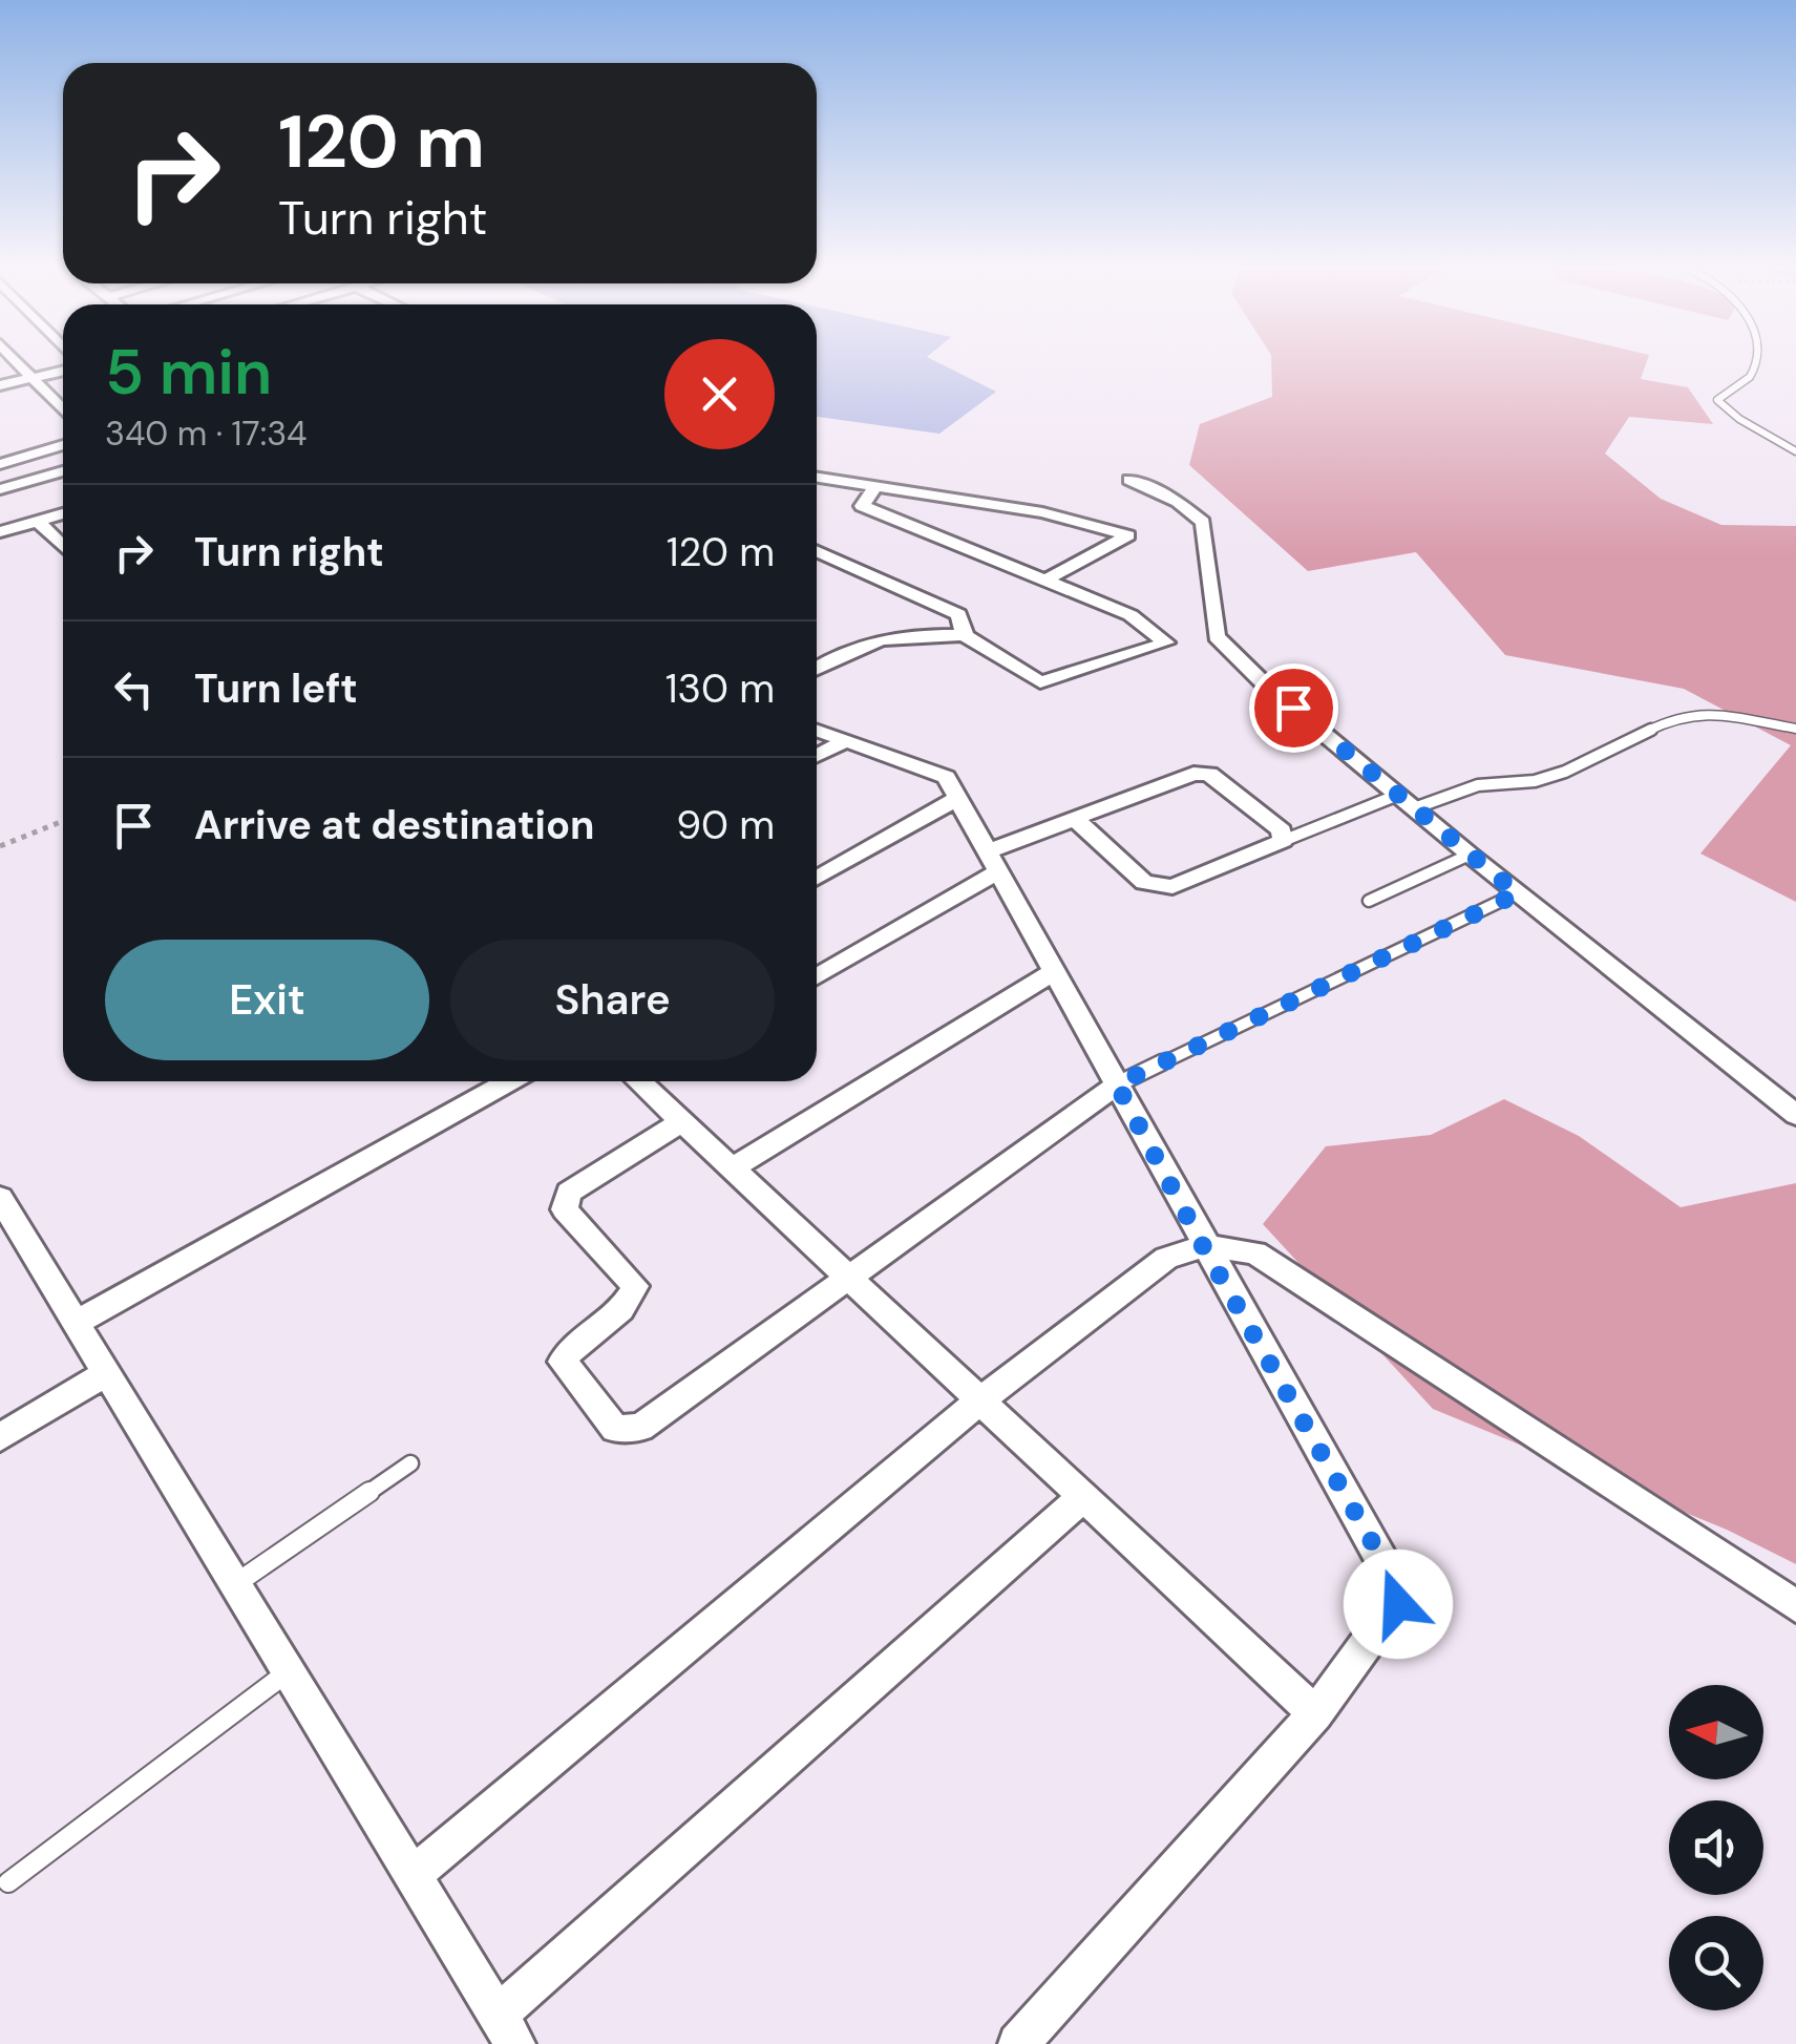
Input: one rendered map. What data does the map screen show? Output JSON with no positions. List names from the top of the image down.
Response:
{
  "north": "left",
  "page": {
    "turn": ["120 m", "Turn right"],
    "heading": ["5 min", "340 m · 17:34"],
    "list": [
      {
        "name": "Turn right",
        "value": "120 m"
      },
      {
        "name": "Turn left",
        "value": "130 m"
      },
      {
        "name": "Arrive at destination",
        "value": "90 m"
      }
    ],
    "buttons": ["Exit", "Share"]
  }
}
